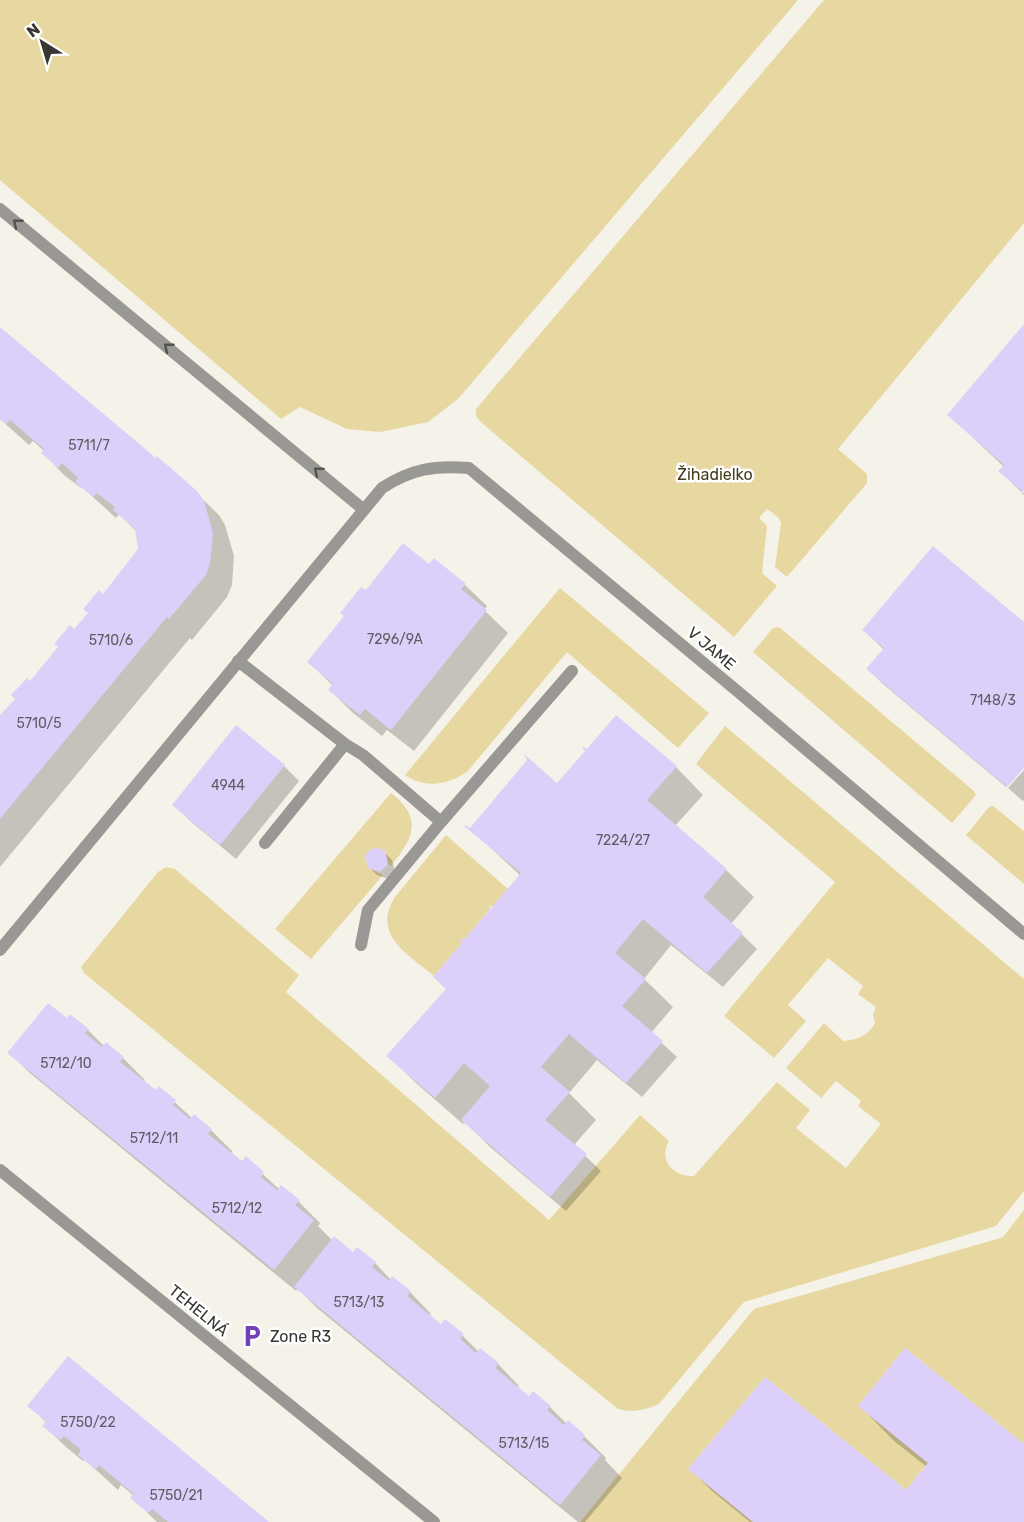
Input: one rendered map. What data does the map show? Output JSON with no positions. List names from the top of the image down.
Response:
{
  "streets": {
    "street": ["V JAME", "TEHELNÁ"]
  },
  "parks": ["Žihadielko"],
  "places": {
    "parking": ["Zone R3"]
  },
  "house_numbers": [
    "5711/7",
    "7296/9A",
    "5710/6",
    "7148/3",
    "5710/5",
    "4944",
    "7224/27",
    "5712/10",
    "5712/11",
    "5712/12",
    "5713/13",
    "5750/22",
    "5713/15",
    "5750/21"
  ],
  "north": "top left"
}
